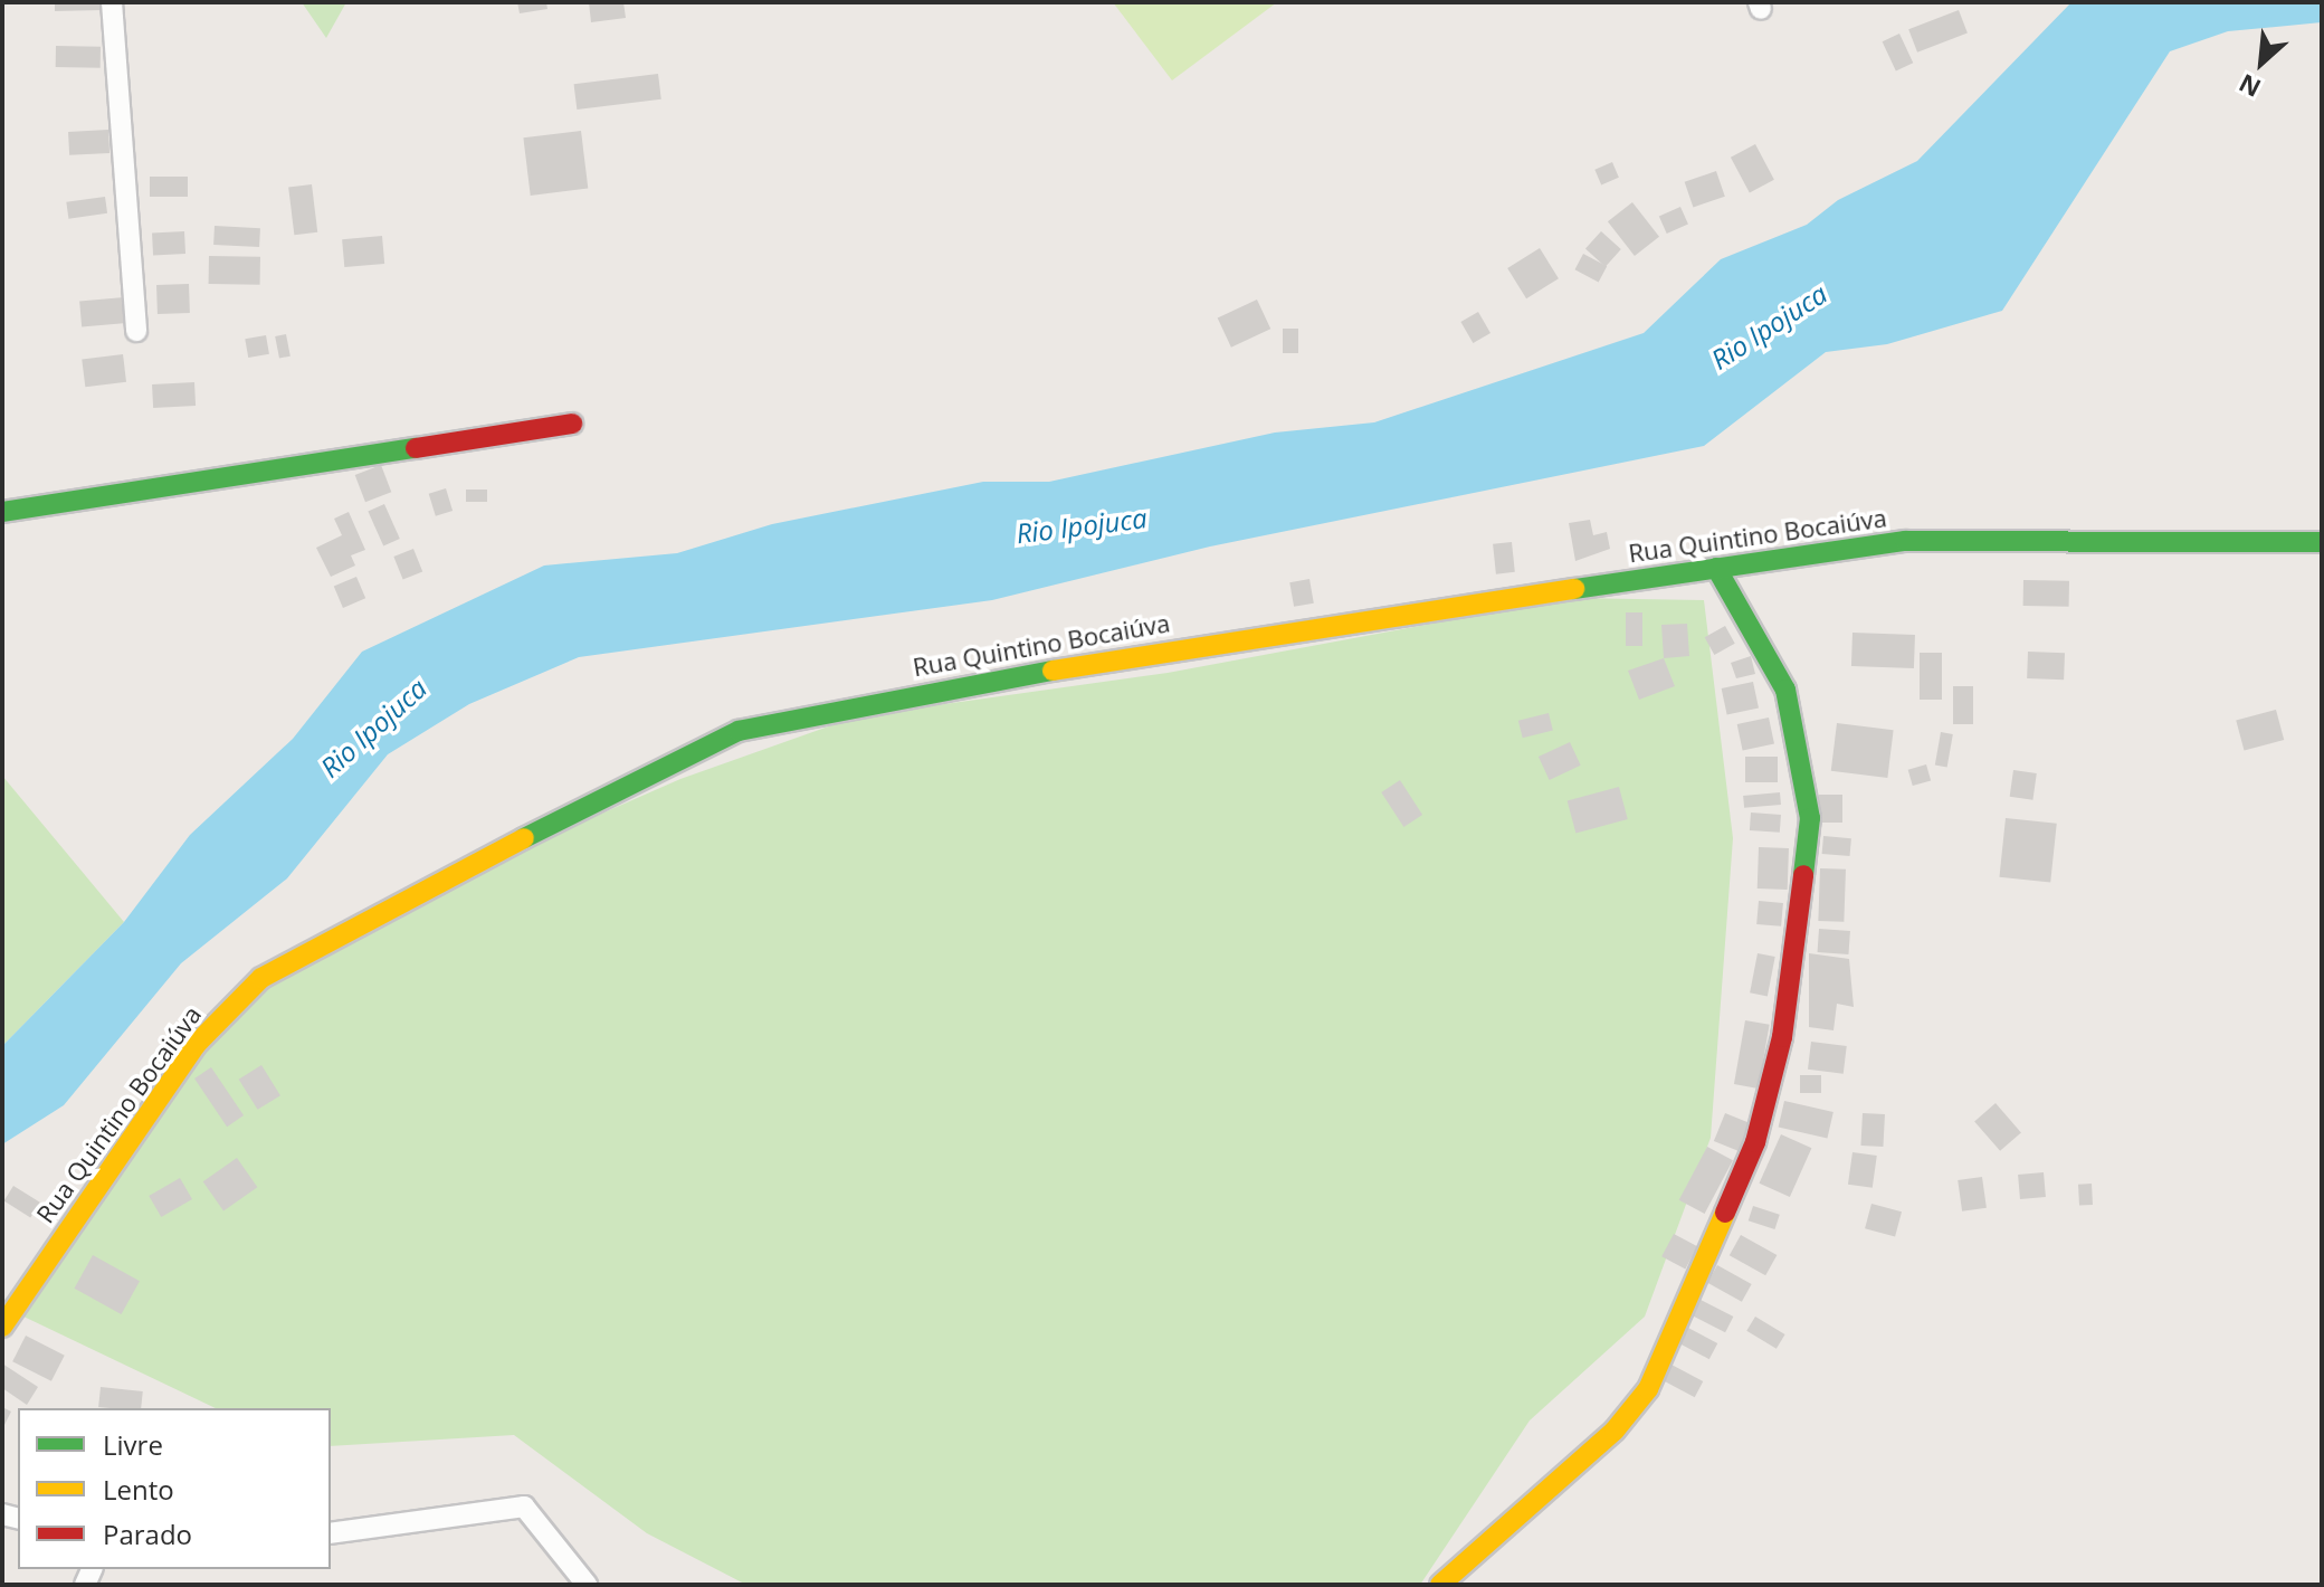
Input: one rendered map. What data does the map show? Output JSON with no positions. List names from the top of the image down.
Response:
{
  "streets": {
    "street": ["Rua Quintino Bocaiúva"]
  },
  "water": ["Rio Ipojuca"],
  "legend": ["Livre", "Lento", "Parado"],
  "north": "bottom left"
}
